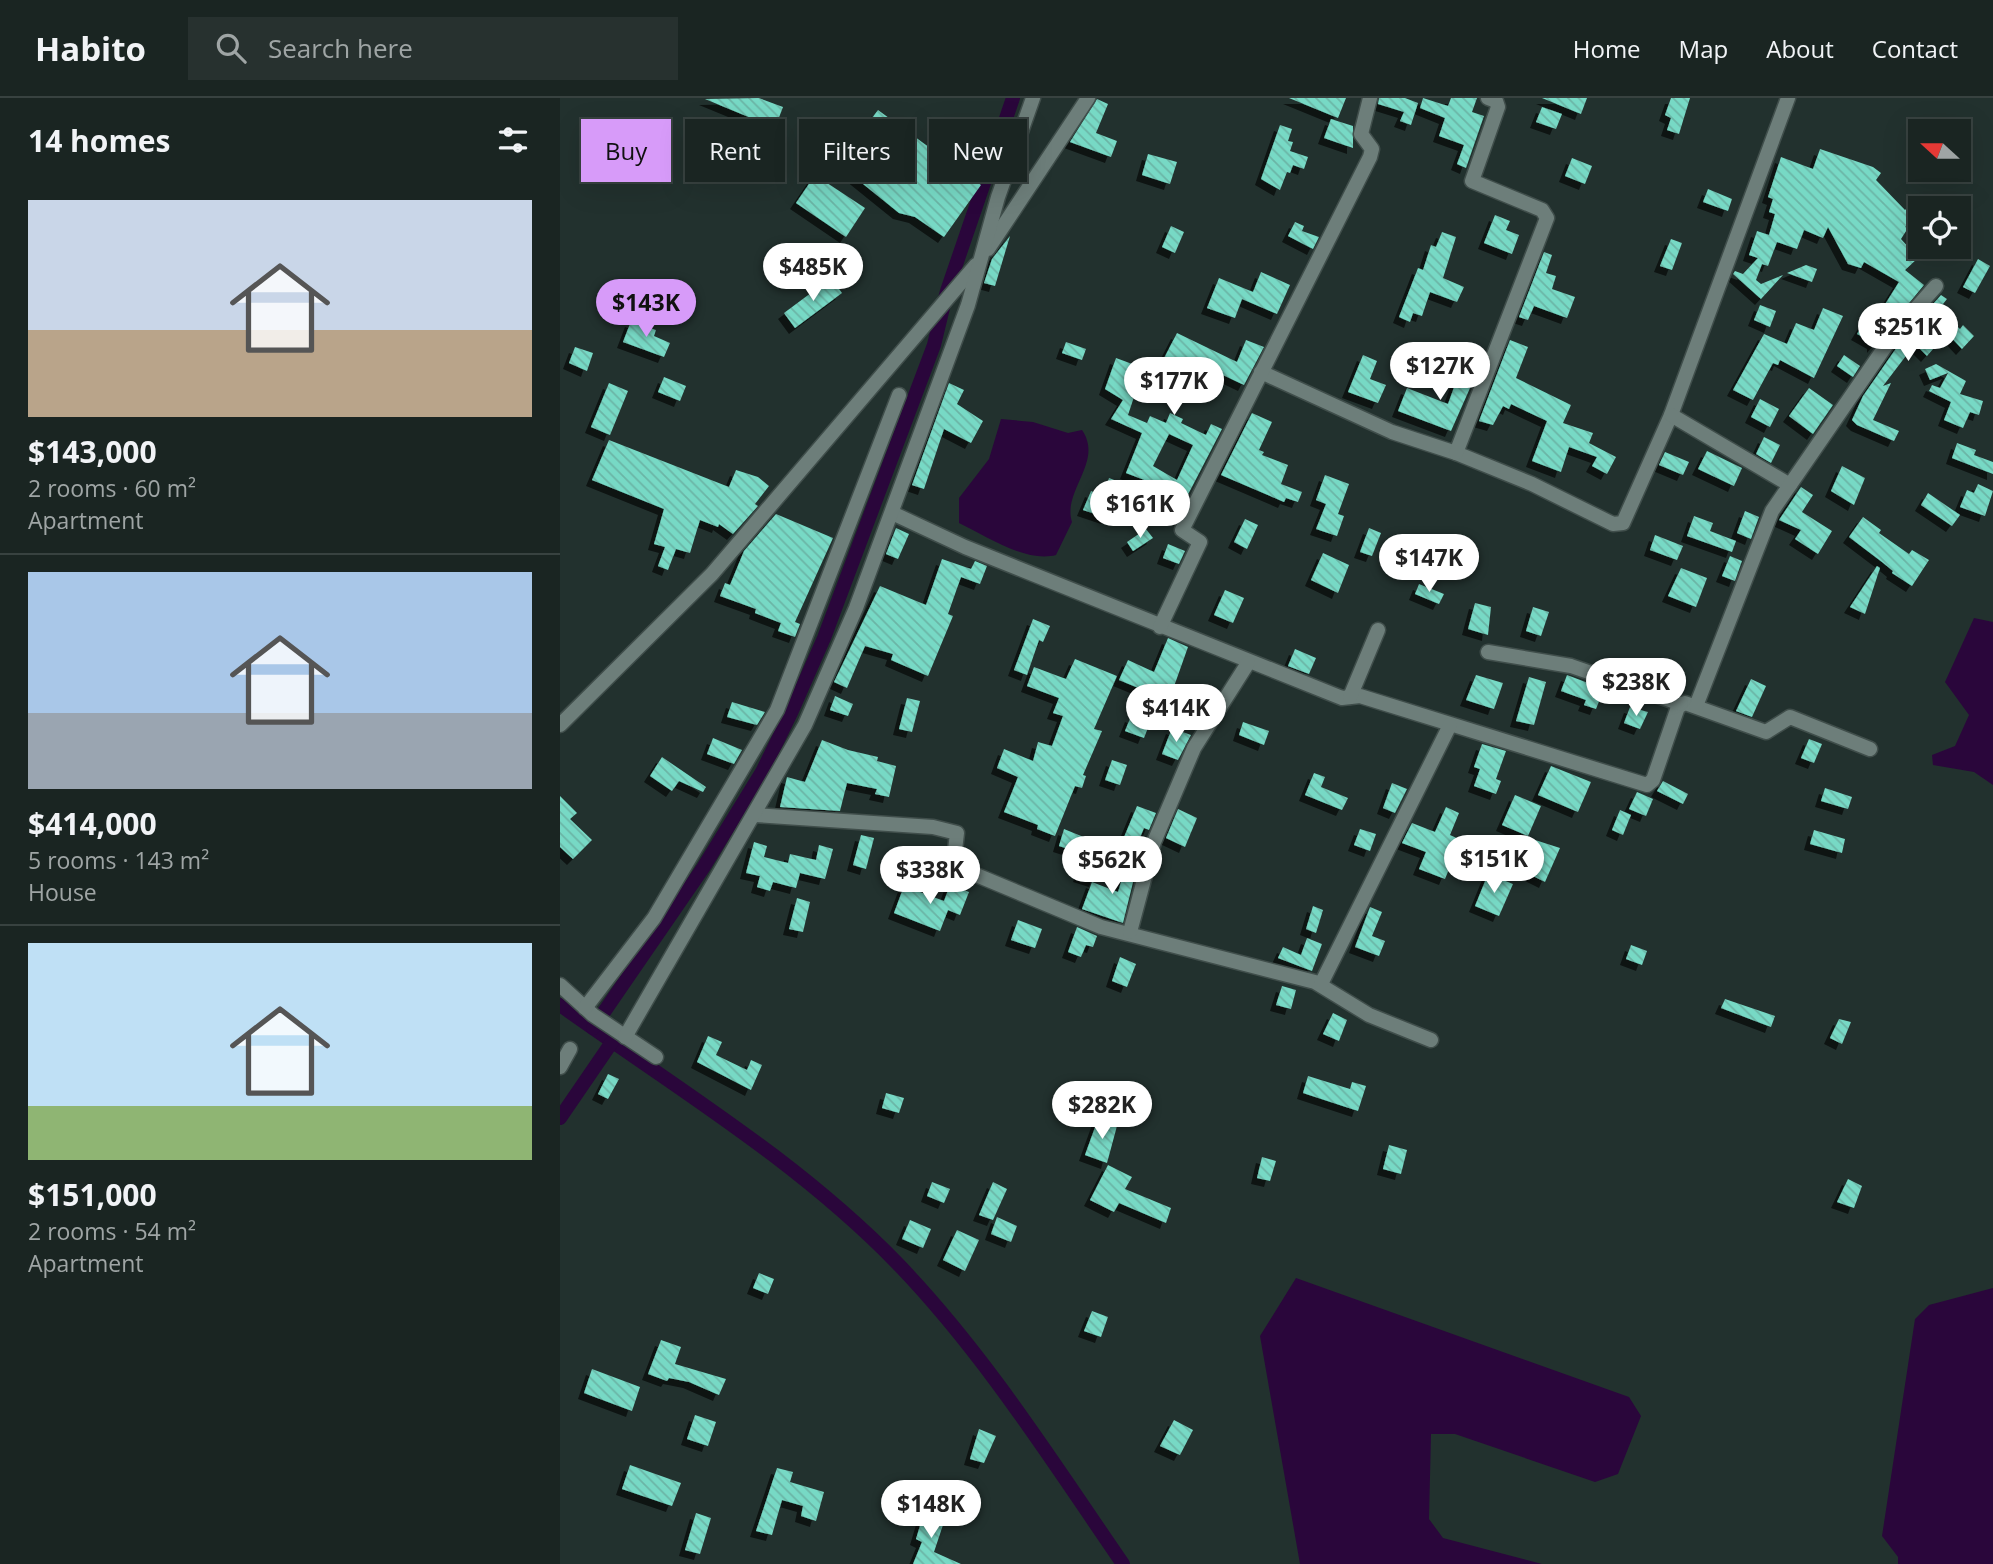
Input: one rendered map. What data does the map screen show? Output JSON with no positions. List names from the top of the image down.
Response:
{
  "north": "left",
  "page": {
    "header": "Habito",
    "search": "Search here",
    "nav": [
      "Home",
      "Map",
      "About",
      "Contact"
    ],
    "heading": "14 homes",
    "chip": [
      "Buy",
      "Rent",
      "Filters",
      "New"
    ],
    "list": [
      {
        "name": "$143,000",
        "note": "2 rooms · 60 m² · Apartment"
      },
      {
        "name": "$414,000",
        "note": "5 rooms · 143 m² · House"
      },
      {
        "name": "$151,000",
        "note": "2 rooms · 54 m² · Apartment"
      }
    ],
    "price": [
      "$485K",
      "$143K",
      "$251K",
      "$127K",
      "$177K",
      "$161K",
      "$147K",
      "$238K",
      "$414K",
      "$151K",
      "$562K",
      "$338K",
      "$282K",
      "$148K"
    ]
  }
}
